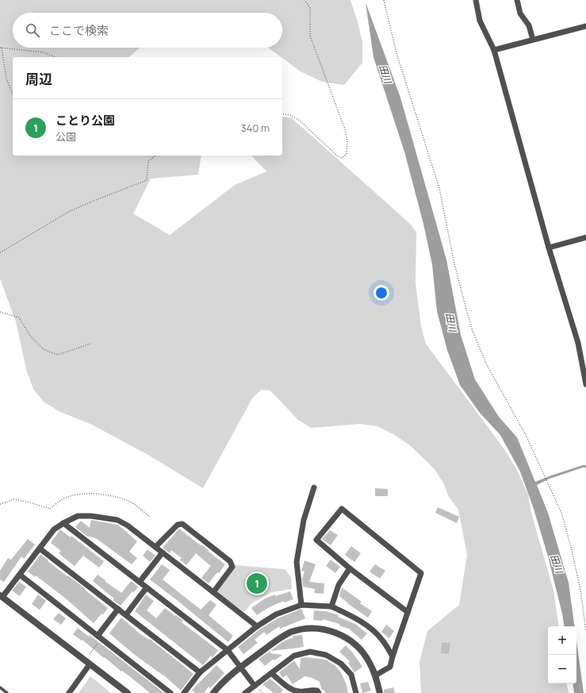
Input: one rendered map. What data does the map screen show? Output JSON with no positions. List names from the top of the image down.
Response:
{
  "water": ["田川"],
  "page": {
    "search": "ここで検索",
    "heading": "周辺",
    "list": [
      {
        "mark": "1",
        "name": "ことり公園",
        "note": "公園",
        "value": "340 m"
      }
    ],
    "pins": "1",
    "map_buttons": ["+", "−"]
  }
}
